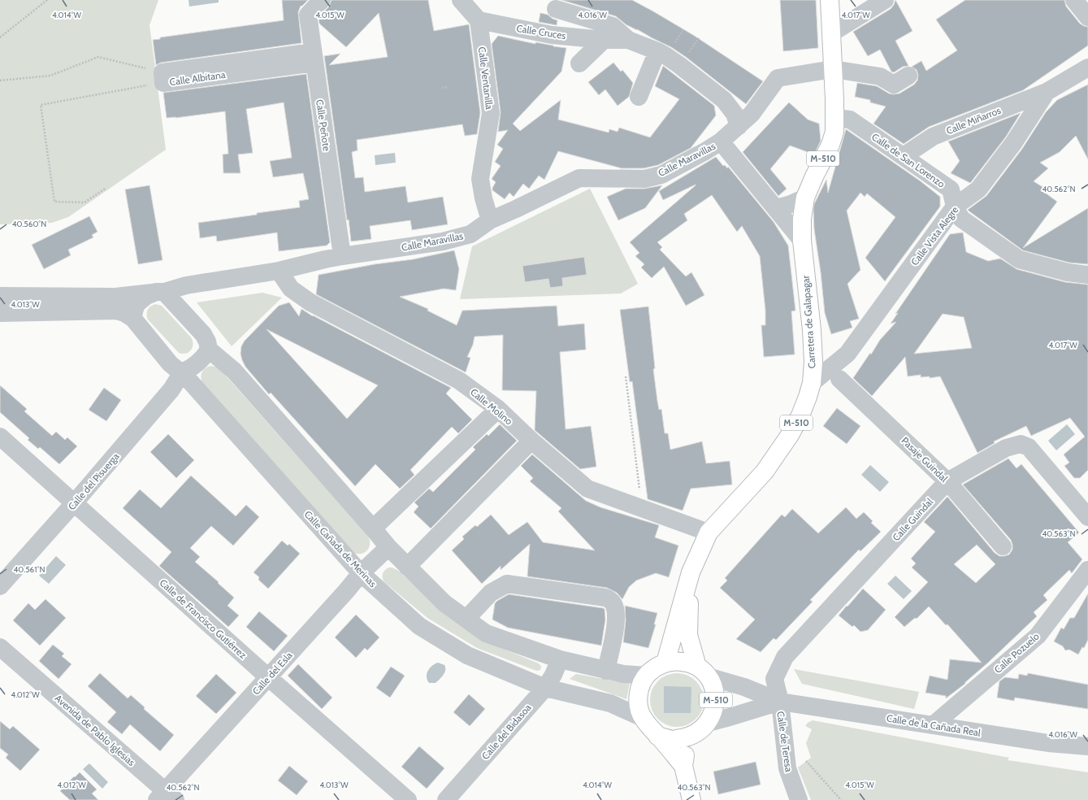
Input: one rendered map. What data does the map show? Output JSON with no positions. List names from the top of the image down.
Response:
{
  "streets": {
    "main road": ["M-510", "Carretera de Galapagar"],
    "street": [
      "Calle Cruces",
      "Calle Albitana",
      "Calle Ventanilla",
      "Calle Miñarros",
      "Calle Peñote",
      "Calle Maravillas",
      "Calle de San Lorenzo",
      "Calle Vista Alegre",
      "Calle Molino",
      "Pasaje Guindal",
      "Calle del Pisuerga",
      "Calle Guindal",
      "Calle Cañada de Merinas",
      "Calle de Francisco Gutiérrez",
      "Calle Pozuelo",
      "Calle del Esla",
      "Calle de la Cañada Real",
      "Avenida de Pablo Iglesias",
      "Calle del Bidasoa",
      "Calle de Teresa"
    ]
  },
  "crossings": [
    ["Calle Cruces", "Calle Ventanilla"],
    ["Calle Cruces", "Calle Maravillas"],
    ["Calle Albitana", "Calle Peñote"],
    ["Calle Ventanilla", "Calle Maravillas"],
    ["Calle Miñarros", "Calle de San Lorenzo"],
    ["Calle Miñarros", "Calle Vista Alegre"],
    ["Calle Peñote", "Calle Maravillas"],
    ["M-510", "Calle Maravillas"],
    ["M-510", "Calle de San Lorenzo"],
    ["M-510", "Carretera de Galapagar"],
    ["M-510", "Calle Cañada de Merinas"],
    ["M-510", "Calle de la Cañada Real"],
    ["Calle Maravillas", "Carretera de Galapagar"],
    ["Calle Maravillas", "Calle Molino"],
    ["Calle de San Lorenzo", "Calle Vista Alegre"],
    ["Calle de San Lorenzo", "Carretera de Galapagar"],
    ["Calle Vista Alegre", "Carretera de Galapagar"],
    ["Carretera de Galapagar", "Calle Molino"],
    ["Pasaje Guindal", "Calle Guindal"],
    ["Calle del Pisuerga", "Calle Cañada de Merinas"],
    ["Calle del Pisuerga", "Calle de Francisco Gutiérrez"],
    ["Calle Guindal", "Calle de la Cañada Real"],
    ["Calle Guindal", "Calle de Teresa"],
    ["Calle Cañada de Merinas", "Calle del Esla"],
    ["Calle Cañada de Merinas", "Calle de la Cañada Real"],
    ["Calle Cañada de Merinas", "Calle del Bidasoa"],
    ["Calle de Francisco Gutiérrez", "Calle del Esla"],
    ["Calle Pozuelo", "Calle de la Cañada Real"],
    ["Calle del Esla", "Avenida de Pablo Iglesias"],
    ["Calle de la Cañada Real", "Calle de Teresa"]
  ],
  "coordinates": [
    "4.014°W",
    "4.015°W",
    "4.016°W",
    "4.017°W",
    "40.562°N",
    "40.560°N",
    "4.013°W",
    "40.563°N",
    "40.561°N",
    "4.012°W"
  ]
}
